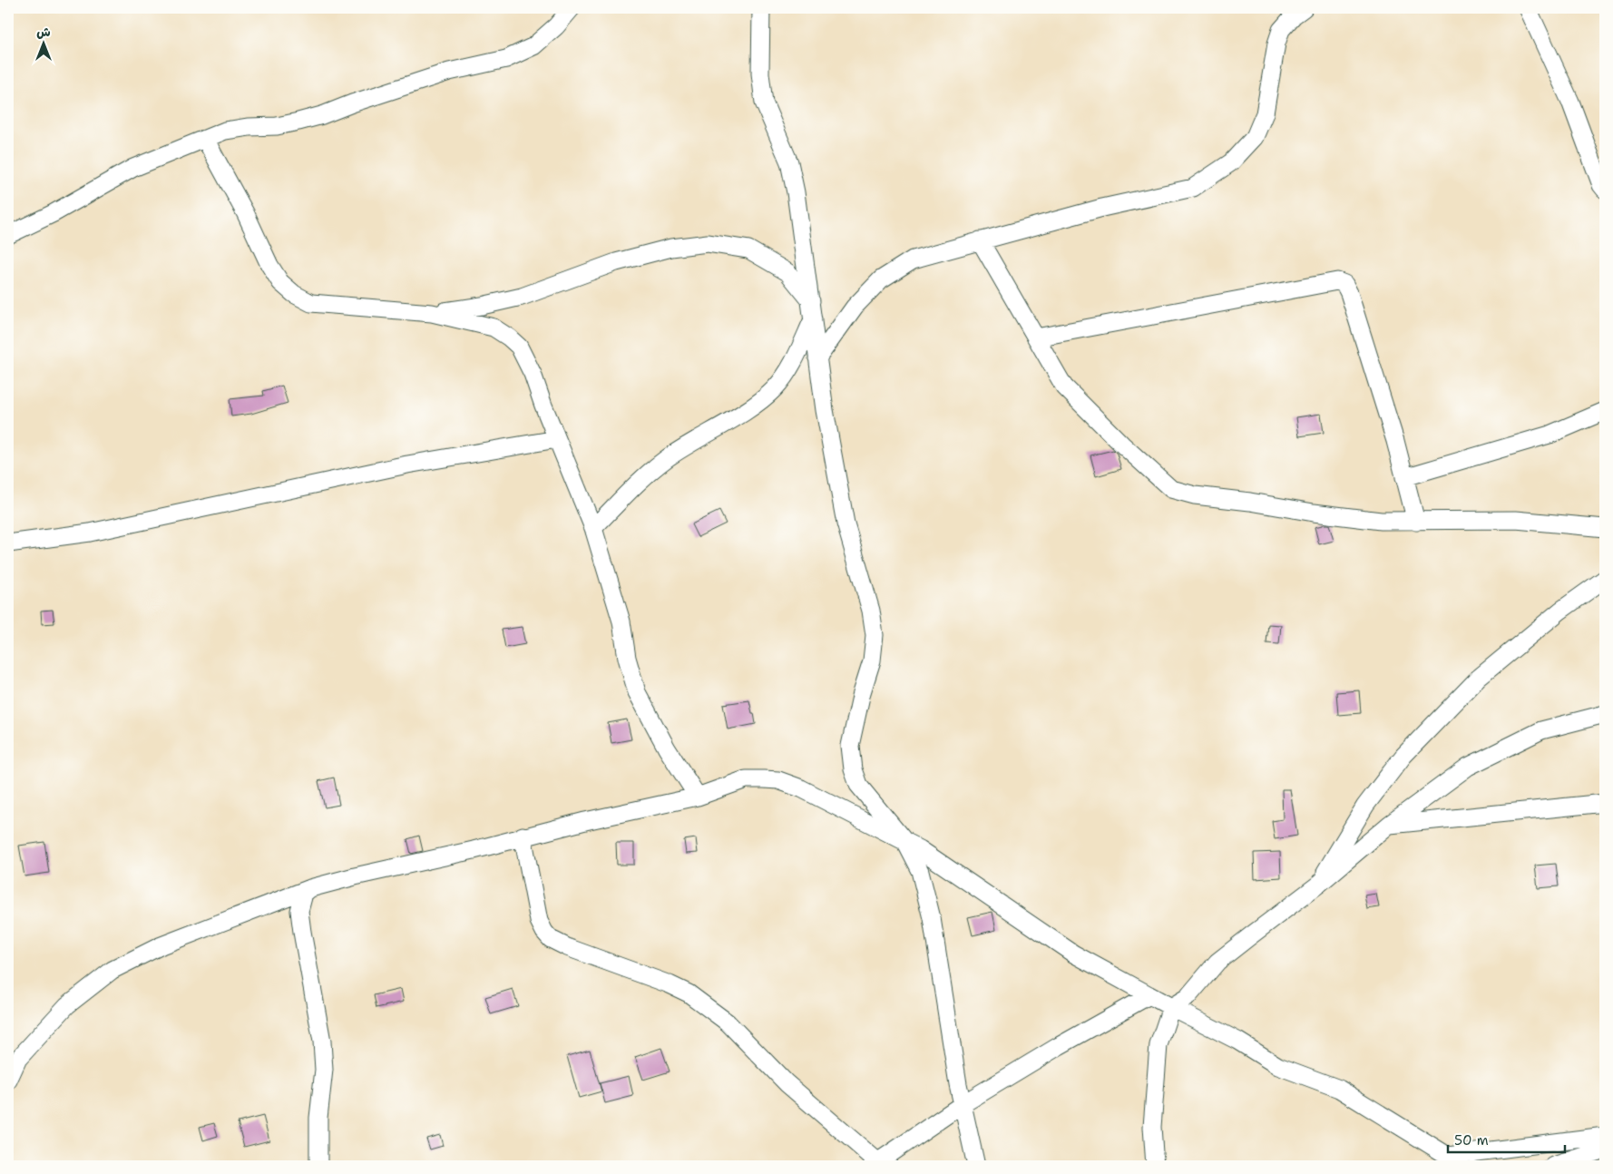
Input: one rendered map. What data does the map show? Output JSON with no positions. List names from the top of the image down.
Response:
{
  "scale_bar": "50 m",
  "north": "top"
}
